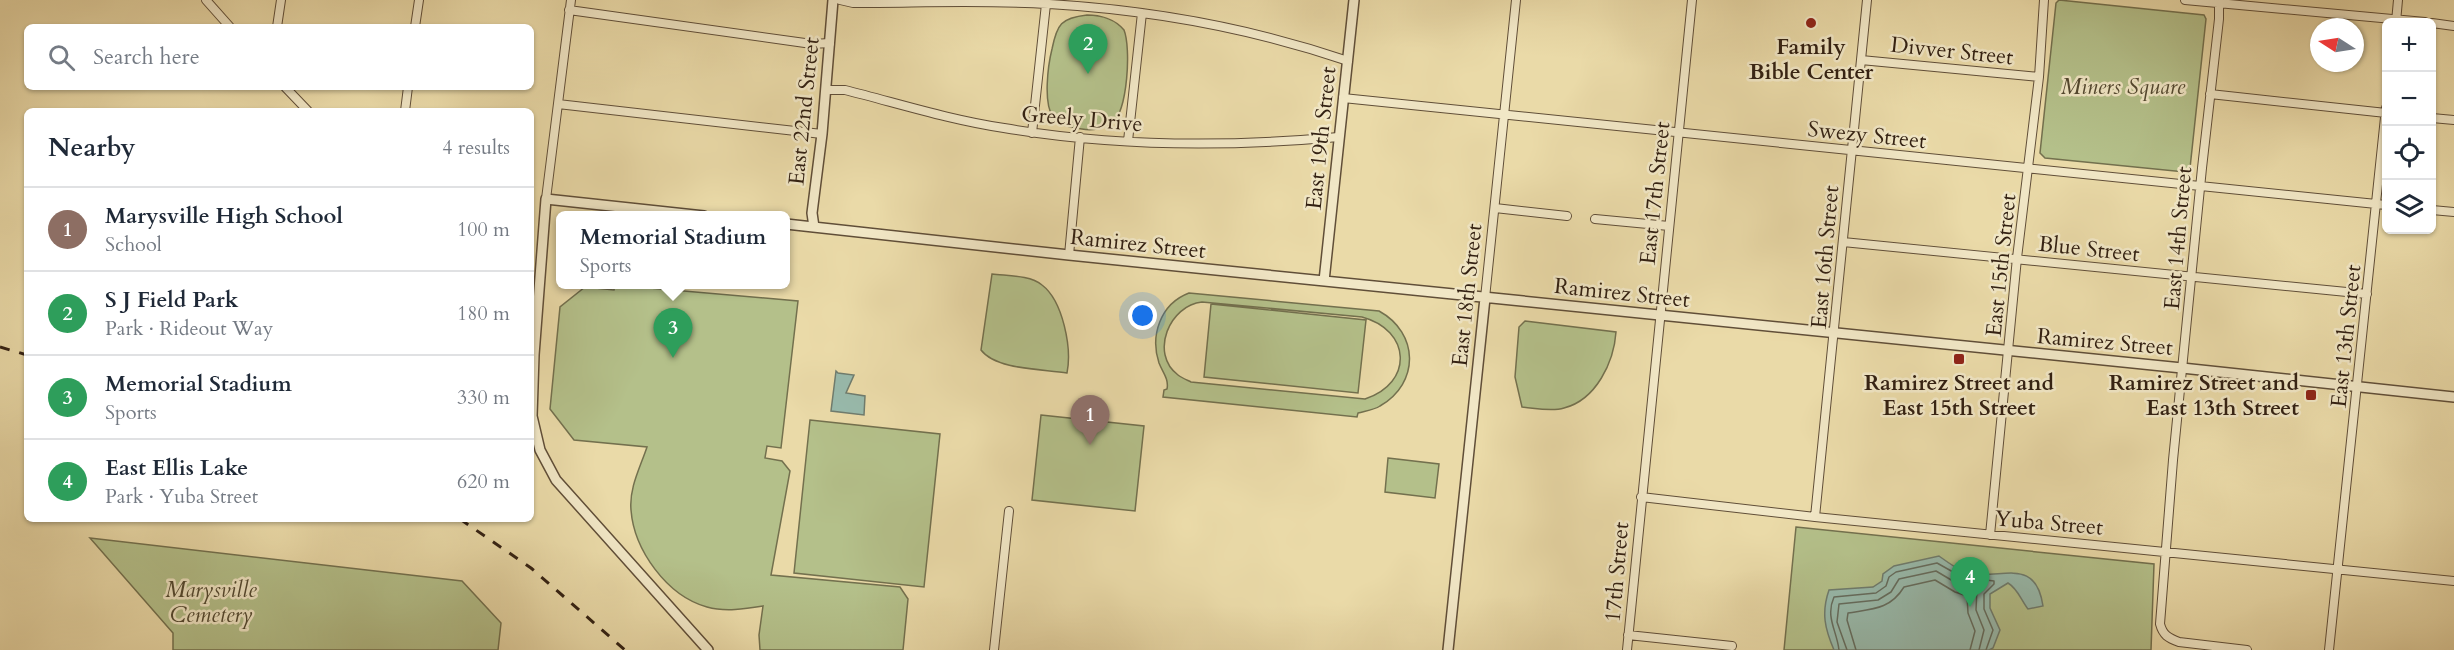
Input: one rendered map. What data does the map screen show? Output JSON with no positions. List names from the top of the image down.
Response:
{
  "streets": {
    "street": [
      "Divver Street",
      "East 22nd Street",
      "Greely Drive",
      "Swezy Street",
      "East 19th Street",
      "East 17th Street",
      "East 14th Street",
      "Ramirez Street",
      "Blue Street",
      "East 16th Street",
      "East 15th Street",
      "East 18th Street",
      "East 13th Street",
      "Yuba Street",
      "17th Street"
    ]
  },
  "crossings": [
    ["Divver Street", "East 16th Street"],
    ["Divver Street", "East 15th Street"],
    ["East 22nd Street", "Greely Drive"],
    ["East 22nd Street", "Ramirez Street"],
    ["Greely Drive", "East 19th Street"],
    ["Swezy Street", "East 19th Street"],
    ["Swezy Street", "East 17th Street"],
    ["Swezy Street", "East 14th Street"],
    ["Swezy Street", "East 16th Street"],
    ["Swezy Street", "East 15th Street"],
    ["Swezy Street", "East 18th Street"],
    ["Swezy Street", "East 13th Street"],
    ["East 19th Street", "Ramirez Street"],
    ["East 17th Street", "Ramirez Street"],
    ["East 17th Street", "Yuba Street"],
    ["East 17th Street", "17th Street"],
    ["East 14th Street", "Ramirez Street"],
    ["East 14th Street", "Blue Street"],
    ["East 14th Street", "Yuba Street"],
    ["Ramirez Street", "East 16th Street"],
    ["Ramirez Street", "East 15th Street"],
    ["Ramirez Street", "East 18th Street"],
    ["Ramirez Street", "East 13th Street"],
    ["Blue Street", "East 16th Street"],
    ["Blue Street", "East 15th Street"],
    ["Blue Street", "East 13th Street"],
    ["East 16th Street", "Yuba Street"],
    ["East 15th Street", "Yuba Street"],
    ["East 13th Street", "Yuba Street"],
    ["Yuba Street", "17th Street"]
  ],
  "parks": ["Miners Square", "Marysville Cemetery"],
  "places": {
    "other": ["Family Bible Center"],
    "transit": ["Ramirez Street and East 15th Street", "Ramirez Street and East 13th Street"]
  },
  "north": "left",
  "page": {
    "map_buttons": ["+", "−"],
    "pins": [
      "2",
      "3",
      "1",
      "4"
    ],
    "search": "Search here",
    "heading": ["Nearby", "4 results"],
    "list": [
      {
        "mark": "1",
        "name": "Marysville High School",
        "note": "School",
        "value": "100 m"
      },
      {
        "mark": "2",
        "name": "S J Field Park",
        "note": "Park · Rideout Way",
        "value": "180 m"
      },
      {
        "mark": "3",
        "name": "Memorial Stadium",
        "note": "Sports",
        "value": "330 m"
      },
      {
        "mark": "4",
        "name": "East Ellis Lake",
        "note": "Park · Yuba Street",
        "value": "620 m"
      }
    ],
    "popup": ["Memorial Stadium", "Sports"]
  }
}
